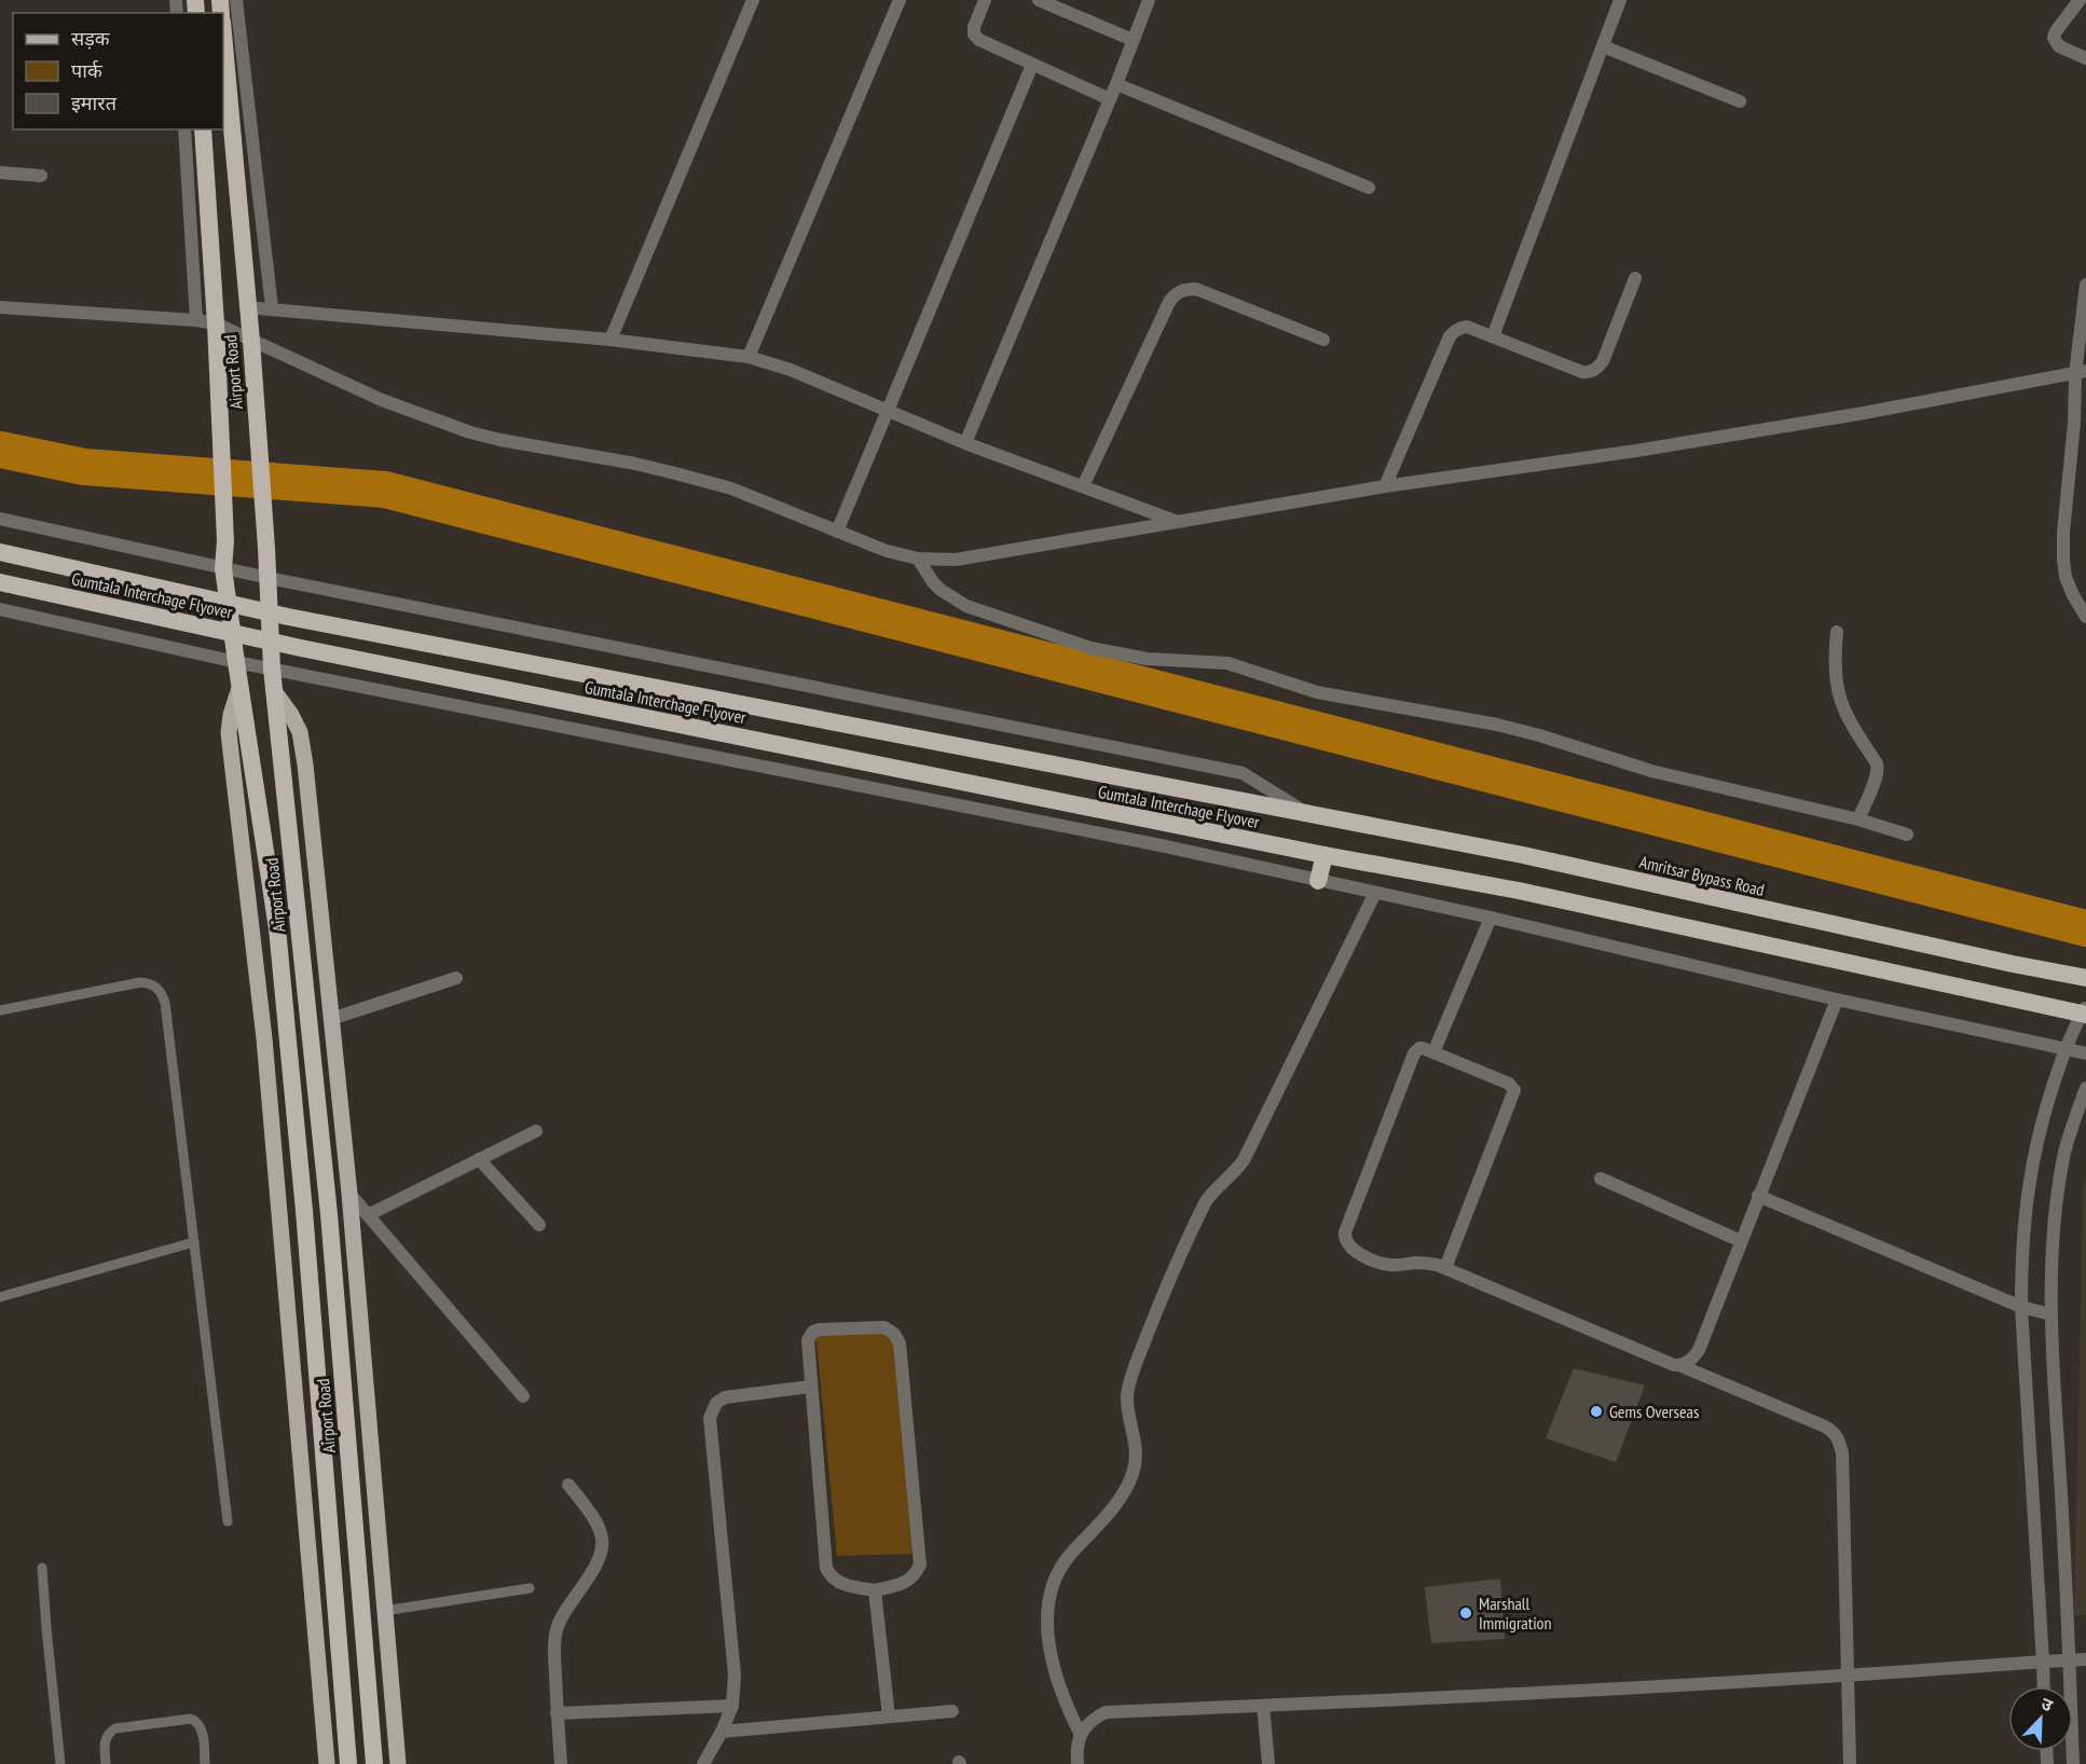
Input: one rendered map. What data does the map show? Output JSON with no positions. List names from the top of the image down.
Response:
{
  "streets": {
    "highway": ["Airport Road", "Gumtala Interchage Flyover", "Amritsar Bypass Road"]
  },
  "crossings": [
    ["Gumtala Interchage Flyover", "Amritsar Bypass Road"]
  ],
  "places": ["Gems Overseas", "Marshall Immigration"],
  "legend": ["सड़क", "पार्क", "इमारत"],
  "north": "top right"
}
